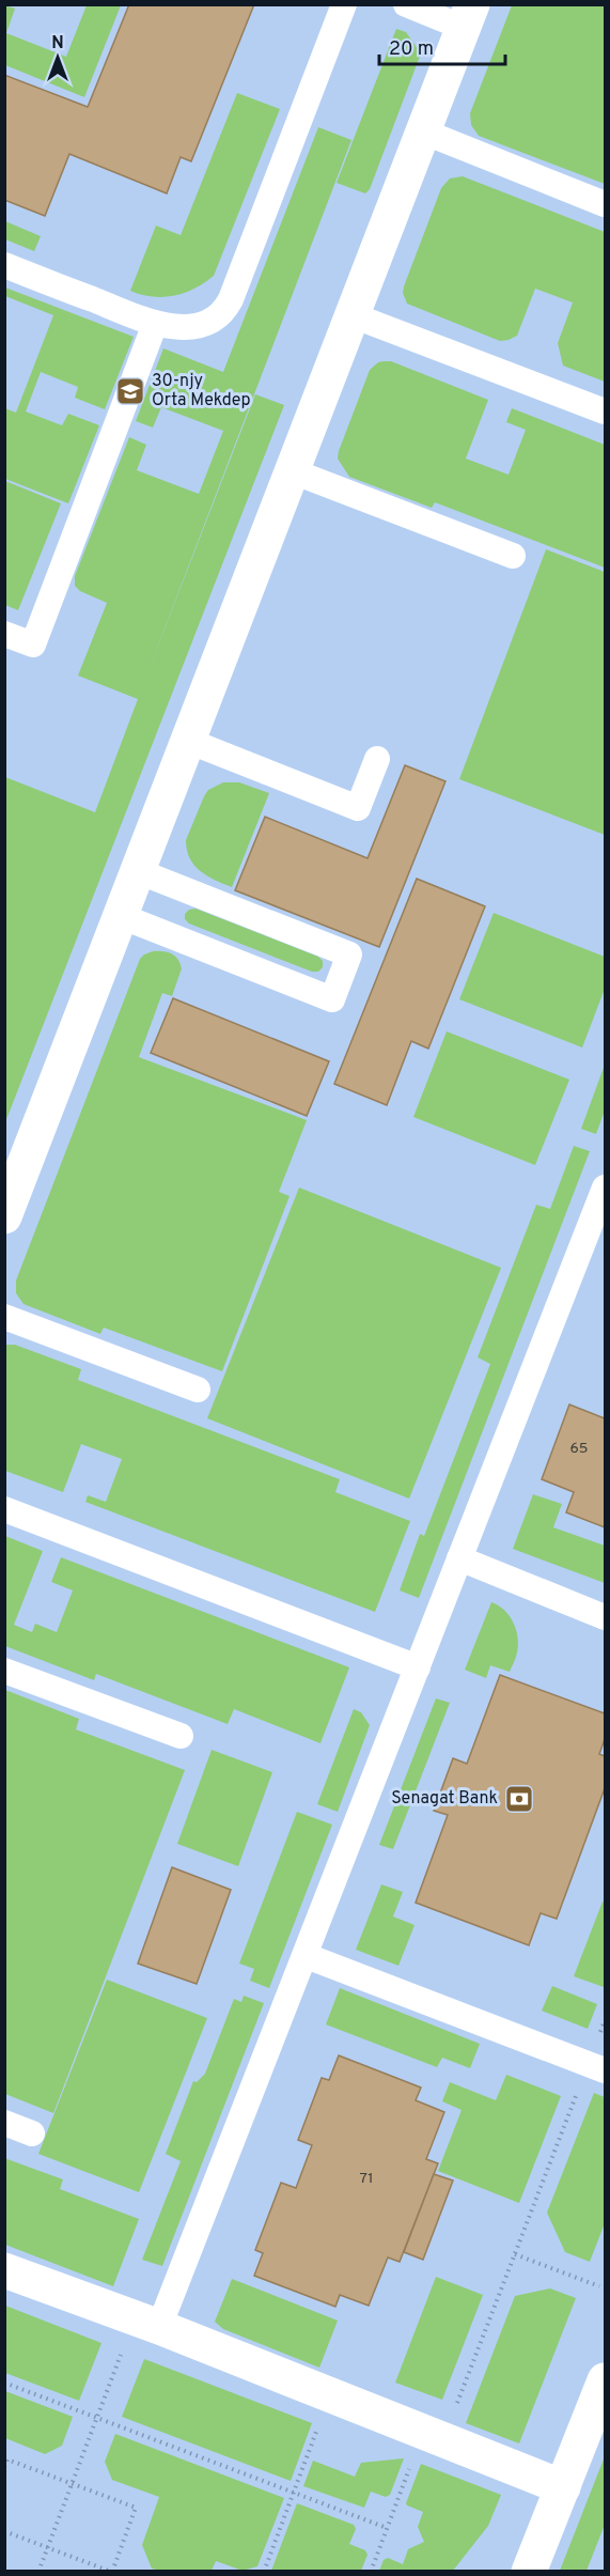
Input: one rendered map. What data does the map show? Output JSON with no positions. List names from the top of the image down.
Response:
{
  "places": {
    "school or university": ["30-njy Orta Mekdep"],
    "bank": ["Senagat Bank"]
  },
  "house_numbers": ["65", "71"],
  "scale_bar": "20 m",
  "north": "top"
}
